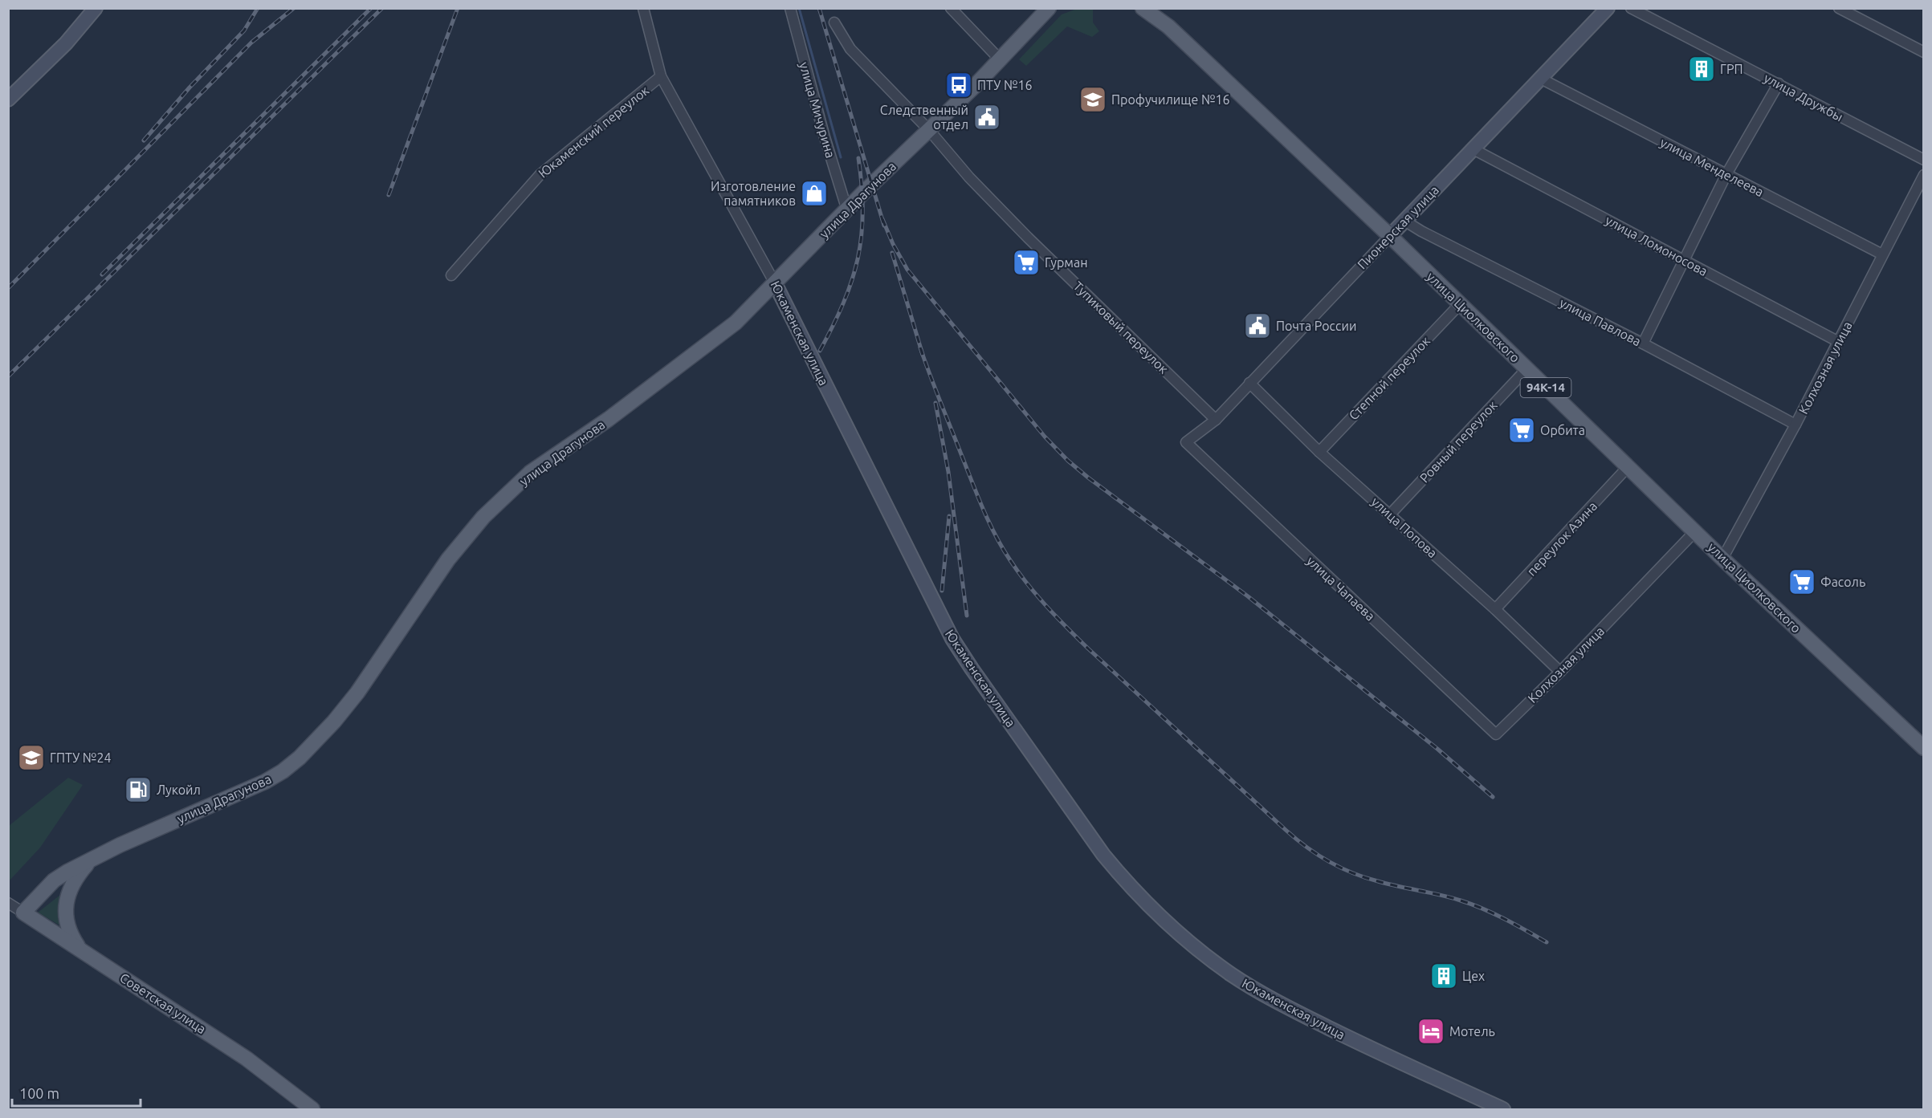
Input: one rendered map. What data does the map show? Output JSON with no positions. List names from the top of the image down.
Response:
{
  "streets": {
    "main road": [
      "улица Драгунова",
      "улица Циолковского",
      "94К-14",
      "Советская улица"
    ],
    "street": [
      "улица Дружбы",
      "улица Мичурина",
      "Юкаменский переулок",
      "улица Менделеева",
      "Пионерская улица",
      "улица Ломоносова",
      "улица Павлова",
      "Тупиковый переулок",
      "Юкаменская улица",
      "Колхозная улица",
      "Степной переулок",
      "Ровный переулок",
      "улица Попова",
      "переулок Азина",
      "улица Чапаева"
    ]
  },
  "crossings": [
    ["улица Мичурина", "улица Драгунова"],
    ["Юкаменский переулок", "Юкаменская улица"],
    ["улица Менделеева", "Пионерская улица"],
    ["улица Менделеева", "Колхозная улица"],
    ["улица Драгунова", "Тупиковый переулок"],
    ["улица Драгунова", "Юкаменская улица"],
    ["улица Драгунова", "Советская улица"],
    ["Пионерская улица", "улица Ломоносова"],
    ["Пионерская улица", "улица Циолковского"],
    ["Пионерская улица", "улица Павлова"],
    ["Пионерская улица", "Тупиковый переулок"],
    ["Пионерская улица", "улица Попова"],
    ["Пионерская улица", "улица Чапаева"],
    ["улица Ломоносова", "Колхозная улица"],
    ["улица Циолковского", "Колхозная улица"],
    ["улица Циолковского", "Степной переулок"],
    ["улица Циолковского", "Ровный переулок"],
    ["улица Циолковского", "переулок Азина"],
    ["улица Павлова", "Колхозная улица"],
    ["Колхозная улица", "улица Попова"],
    ["Колхозная улица", "улица Чапаева"],
    ["Степной переулок", "улица Попова"],
    ["Ровный переулок", "улица Попова"],
    ["улица Попова", "переулок Азина"]
  ],
  "places": {
    "building": ["ГРП", "Цех"],
    "bus stop": ["ПТУ №16"],
    "school or university": ["Профучилище №16", "ГПТУ №24"],
    "public building": ["Следственный отдел", "Почта России"],
    "shop": ["Изготовление памятников"],
    "supermarket": ["Гурман", "Орбита", "Фасоль"],
    "fuel station": ["Лукойл"],
    "hotel": ["Мотель"]
  },
  "scale_bar": "100 m"
}
